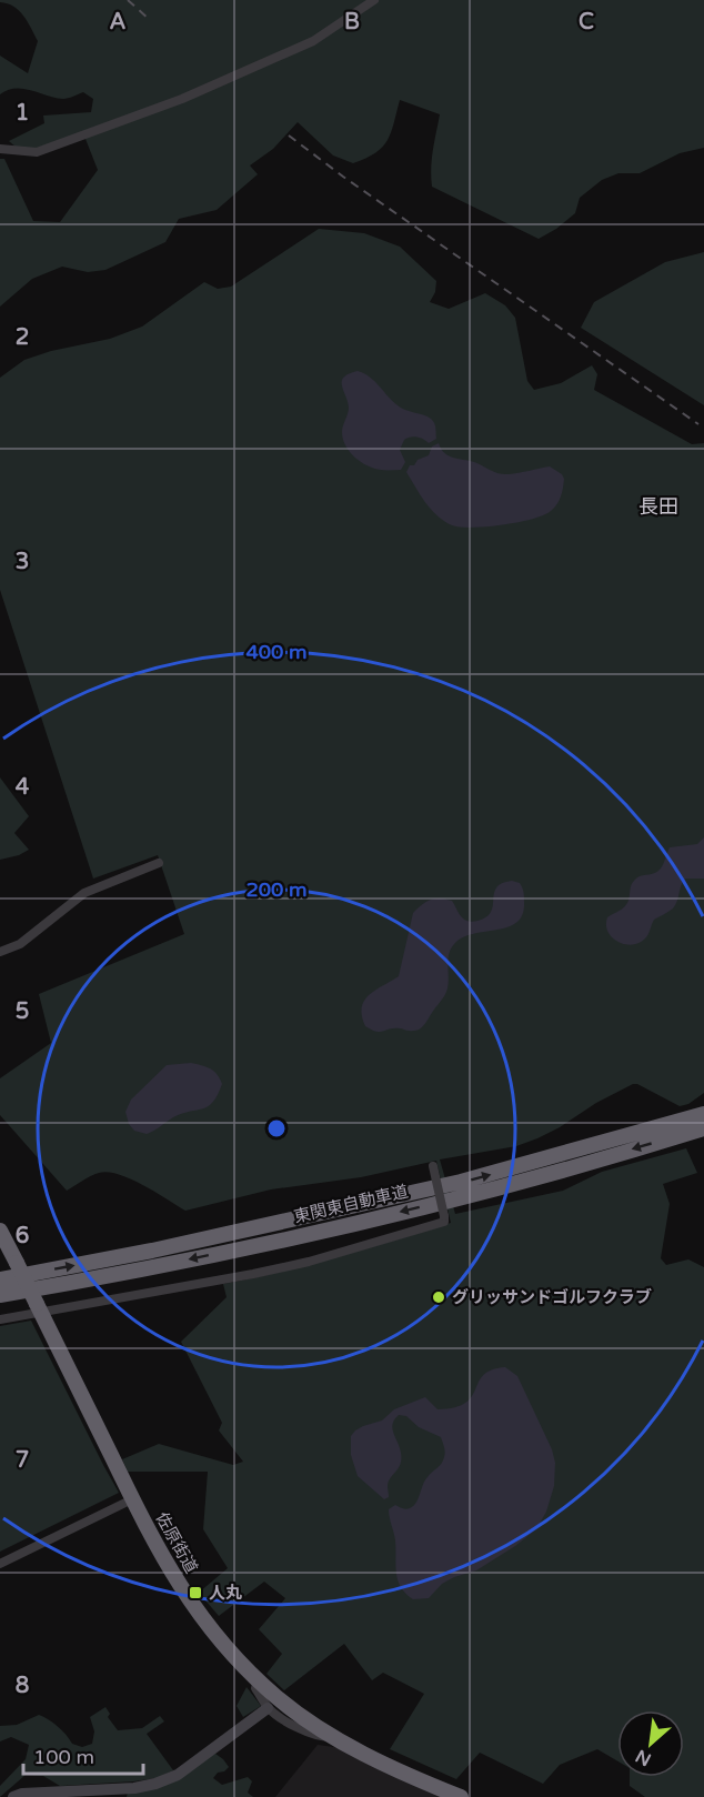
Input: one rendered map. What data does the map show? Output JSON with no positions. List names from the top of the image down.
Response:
{
  "streets": {
    "highway": ["東関東自動車道", "佐原街道"]
  },
  "districts": ["長田"],
  "places": {
    "other": ["グリッサンドゴルフクラブ"],
    "transit": ["人丸"]
  },
  "scale_bar": "100 m",
  "north": "bottom left",
  "grid": {
    "columns": ["A", "B", "C"],
    "rows": [
      "1",
      "2",
      "3",
      "4",
      "5",
      "6",
      "7",
      "8"
    ]
  },
  "rings": ["400 m", "200 m"]
}
